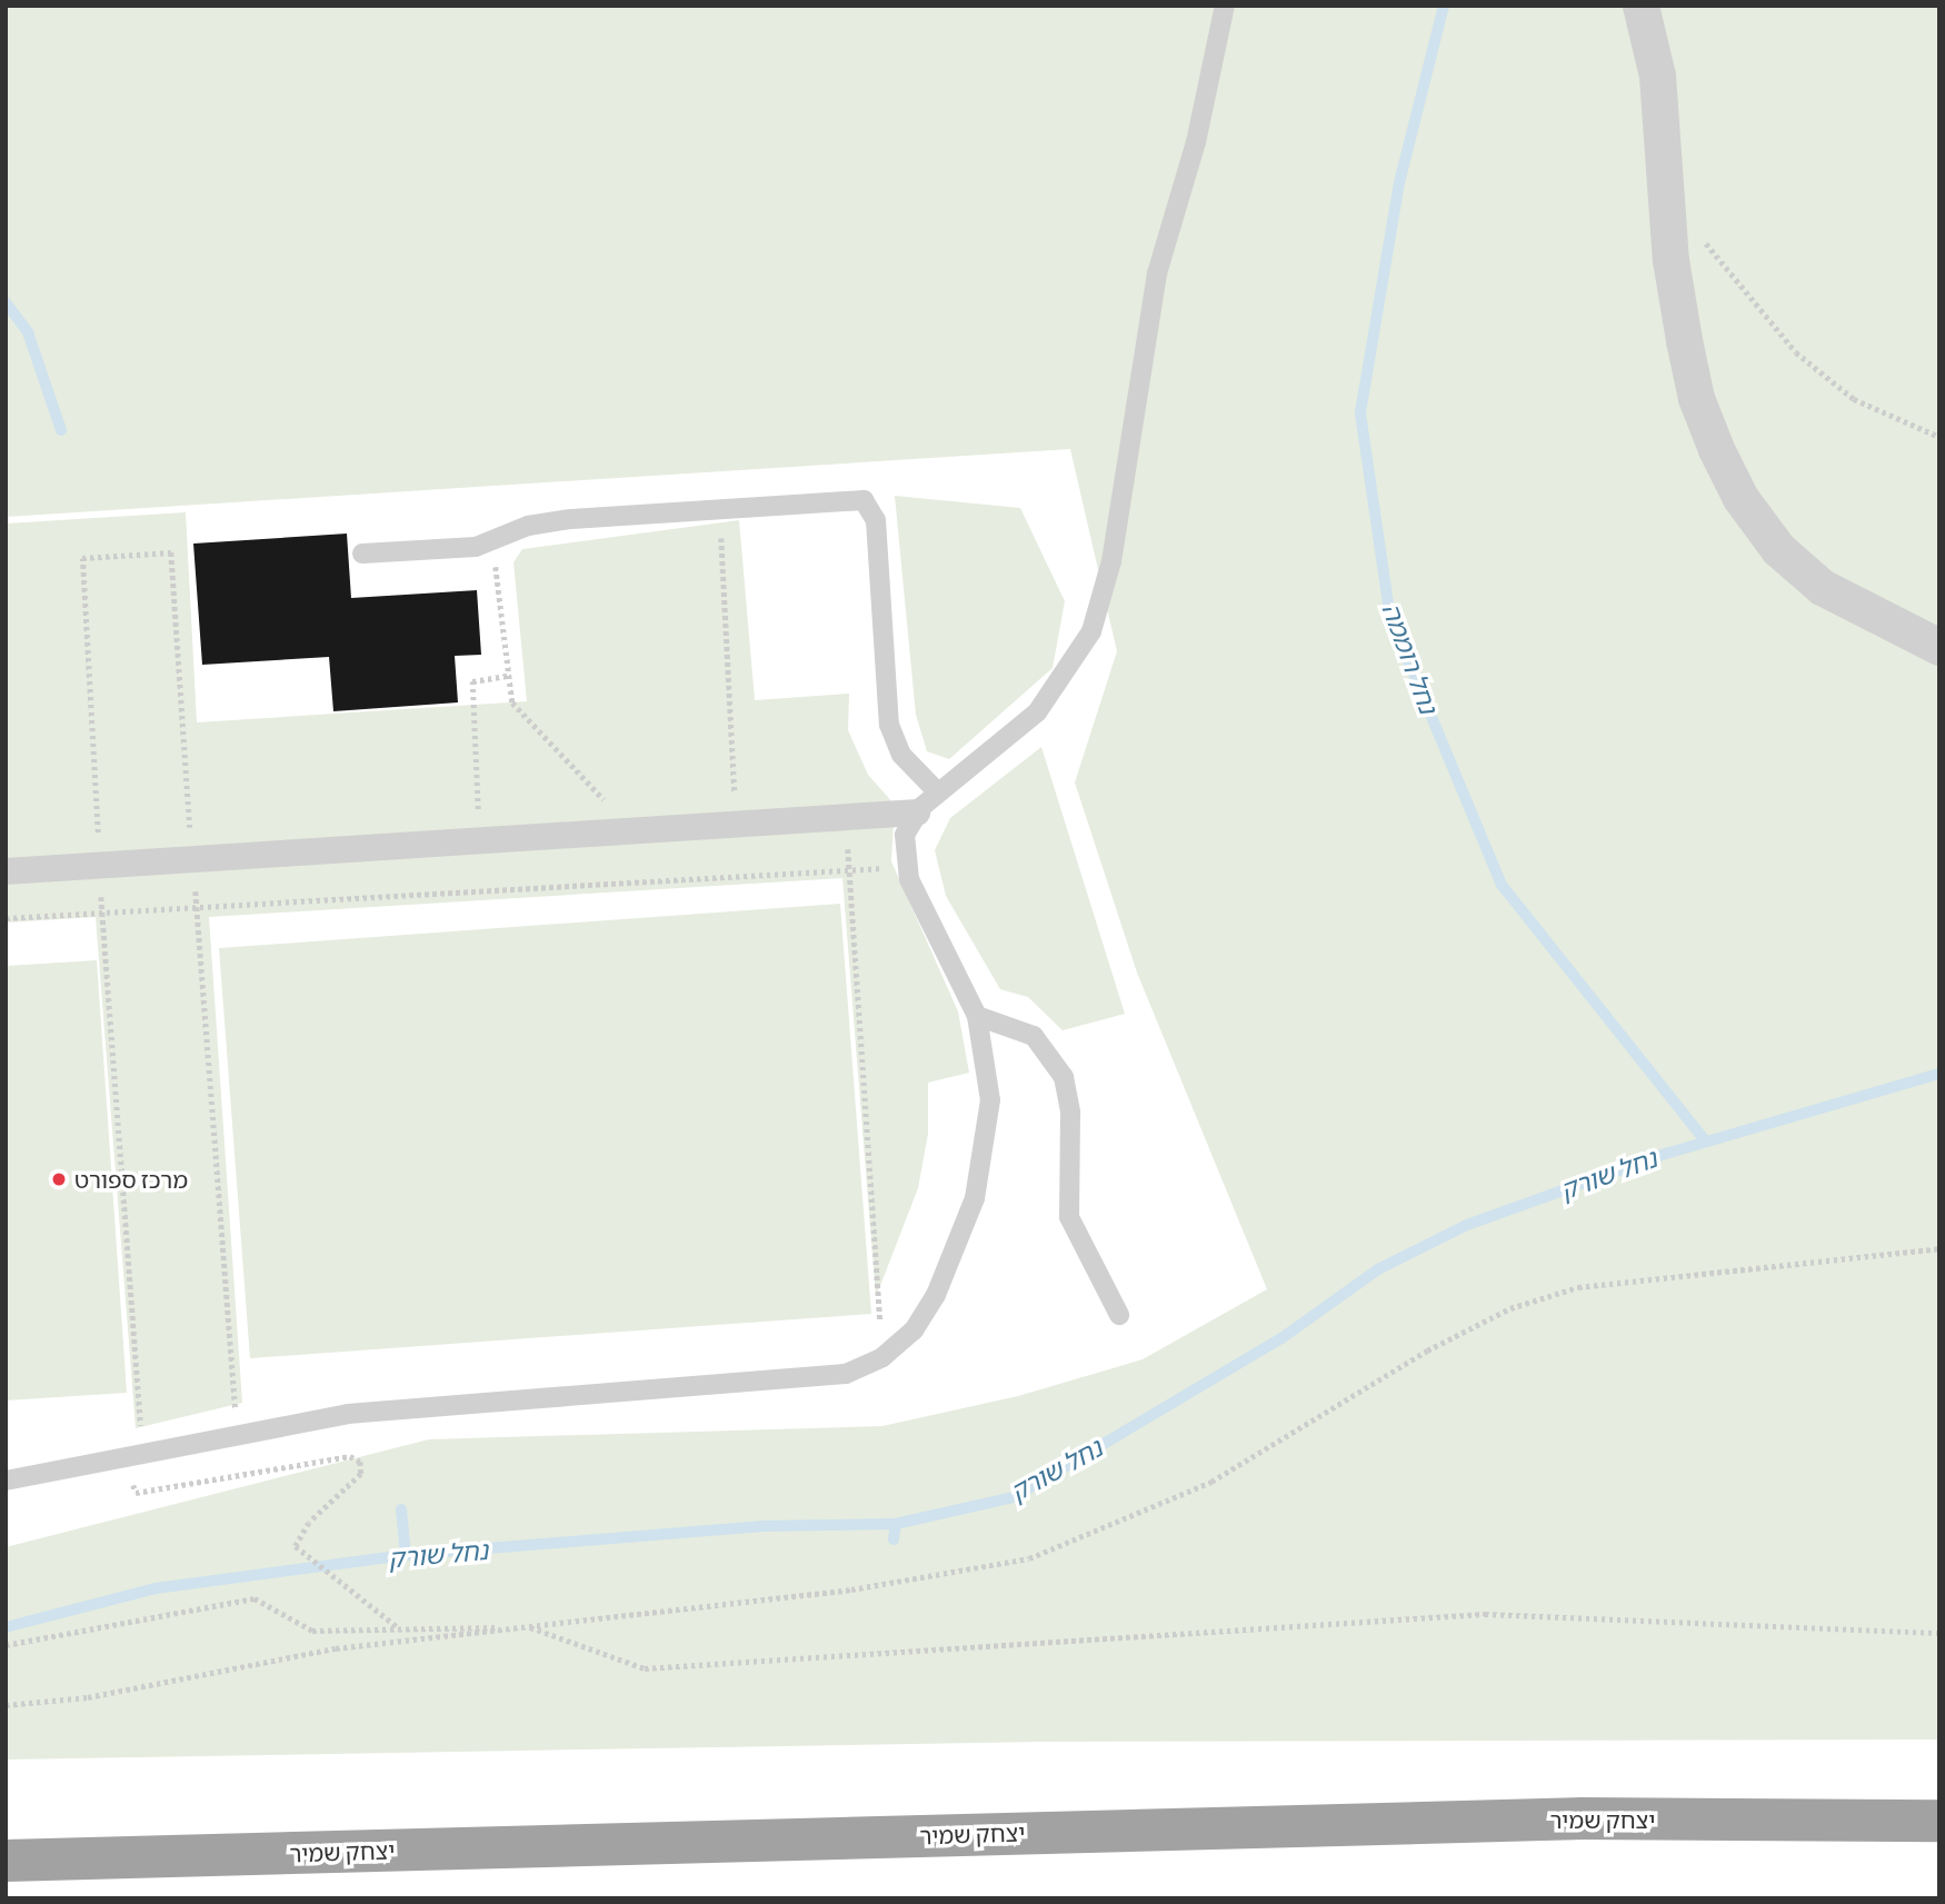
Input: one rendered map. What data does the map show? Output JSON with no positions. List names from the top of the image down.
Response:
{
  "streets": {
    "highway": ["יצחק שמיר"]
  },
  "water": ["נחל רוממה", "נחל שורק"],
  "places": ["מרכז ספורט"]
}
